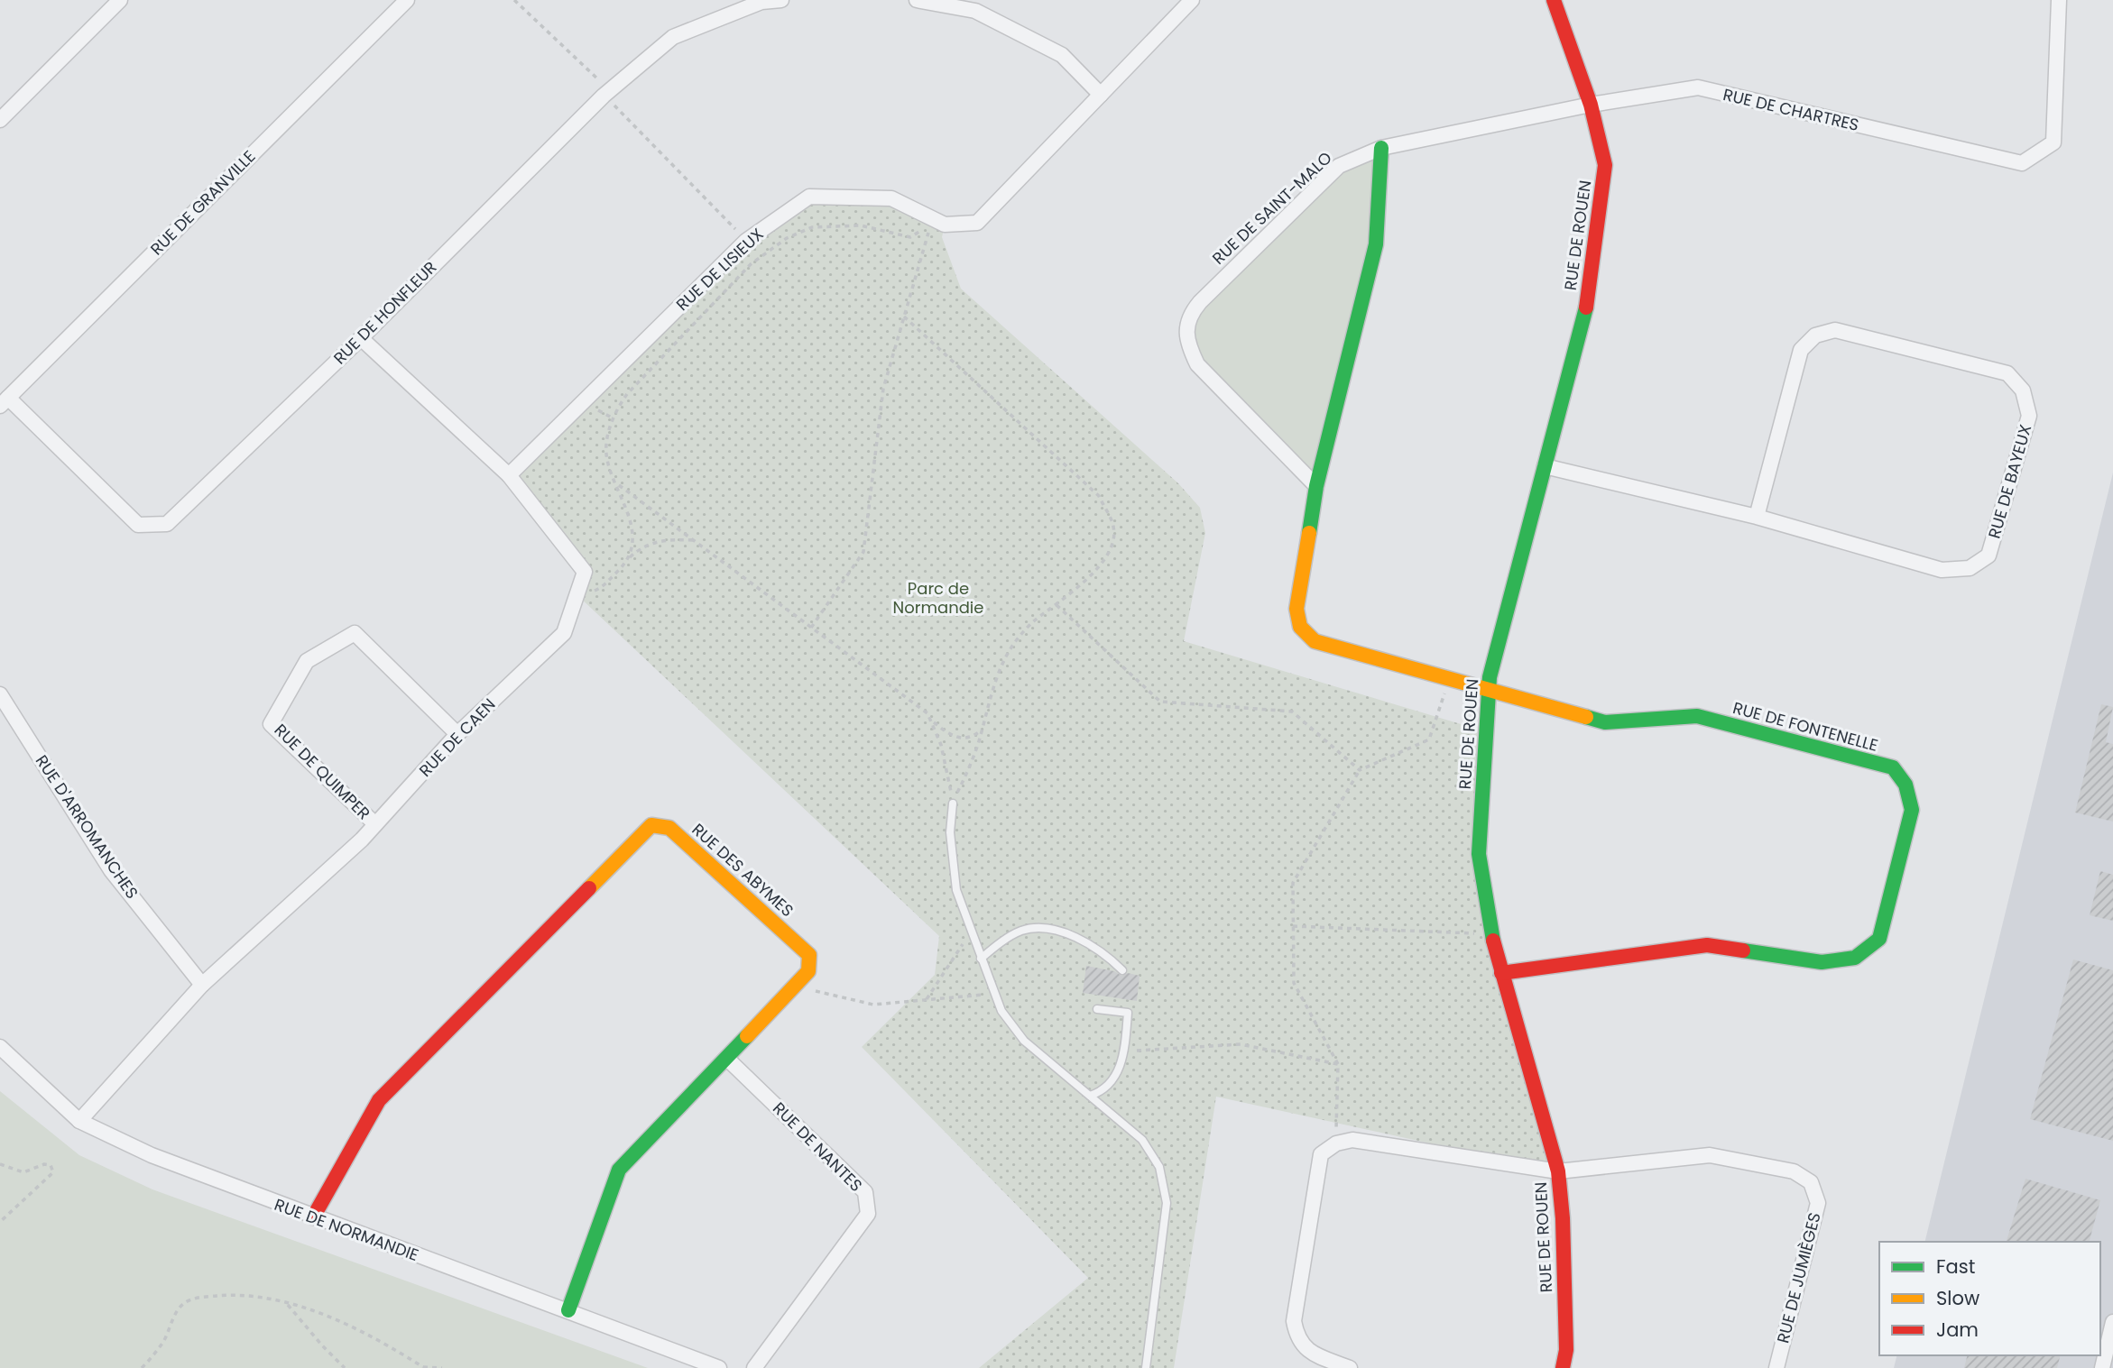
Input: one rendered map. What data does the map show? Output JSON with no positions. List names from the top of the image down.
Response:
{
  "streets": {
    "street": [
      "RUE DE CHARTRES",
      "RUE DE GRANVILLE",
      "RUE DE SAINT-MALO",
      "RUE DE ROUEN",
      "RUE DE LISIEUX",
      "RUE DE HONFLEUR",
      "RUE DE BAYEUX",
      "RUE DE FONTENELLE",
      "RUE DE CAEN",
      "RUE DE QUIMPER",
      "RUE D'ARROMANCHES",
      "RUE DES ABYMES",
      "RUE DE NANTES",
      "RUE DE NORMANDIE",
      "RUE DE JUMIÈGES"
    ]
  },
  "crossings": [
    ["RUE DE CHARTRES", "RUE DE SAINT-MALO"],
    ["RUE DE CHARTRES", "RUE DE ROUEN"],
    ["RUE DE GRANVILLE", "RUE DE HONFLEUR"],
    ["RUE DE ROUEN", "RUE DE BAYEUX"],
    ["RUE DE ROUEN", "RUE DE FONTENELLE"],
    ["RUE DE ROUEN", "RUE DE JUMIÈGES"],
    ["RUE DE LISIEUX", "RUE DE CAEN"],
    ["RUE DE HONFLEUR", "RUE DE CAEN"],
    ["RUE DE CAEN", "RUE DE QUIMPER"],
    ["RUE DE CAEN", "RUE D'ARROMANCHES"],
    ["RUE DE CAEN", "RUE DE NORMANDIE"],
    ["RUE DES ABYMES", "RUE DE NANTES"],
    ["RUE DES ABYMES", "RUE DE NORMANDIE"]
  ],
  "parks": ["Parc de Normandie"],
  "legend": ["Fast", "Slow", "Jam"]
}
